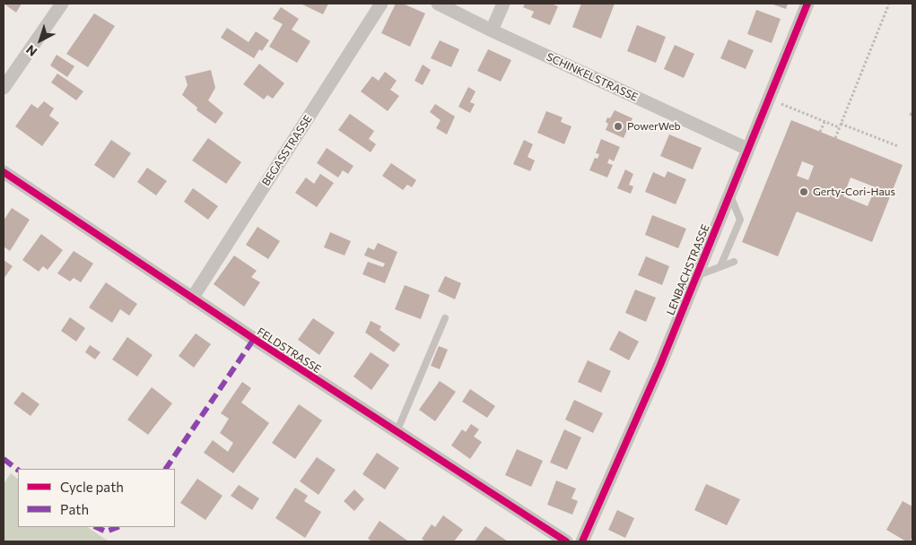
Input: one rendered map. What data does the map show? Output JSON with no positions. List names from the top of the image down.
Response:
{
  "streets": {
    "street": [
      "SCHINKELSTRASSE",
      "BEGASSTRASSE",
      "LENBACHSTRASSE",
      "FELDSTRASSE"
    ]
  },
  "crossings": [
    ["SCHINKELSTRASSE", "LENBACHSTRASSE"],
    ["BEGASSTRASSE", "FELDSTRASSE"]
  ],
  "places": ["PowerWeb", "Gerty-Cori-Haus"],
  "legend": ["Cycle path", "Path"],
  "north": "bottom left"
}
